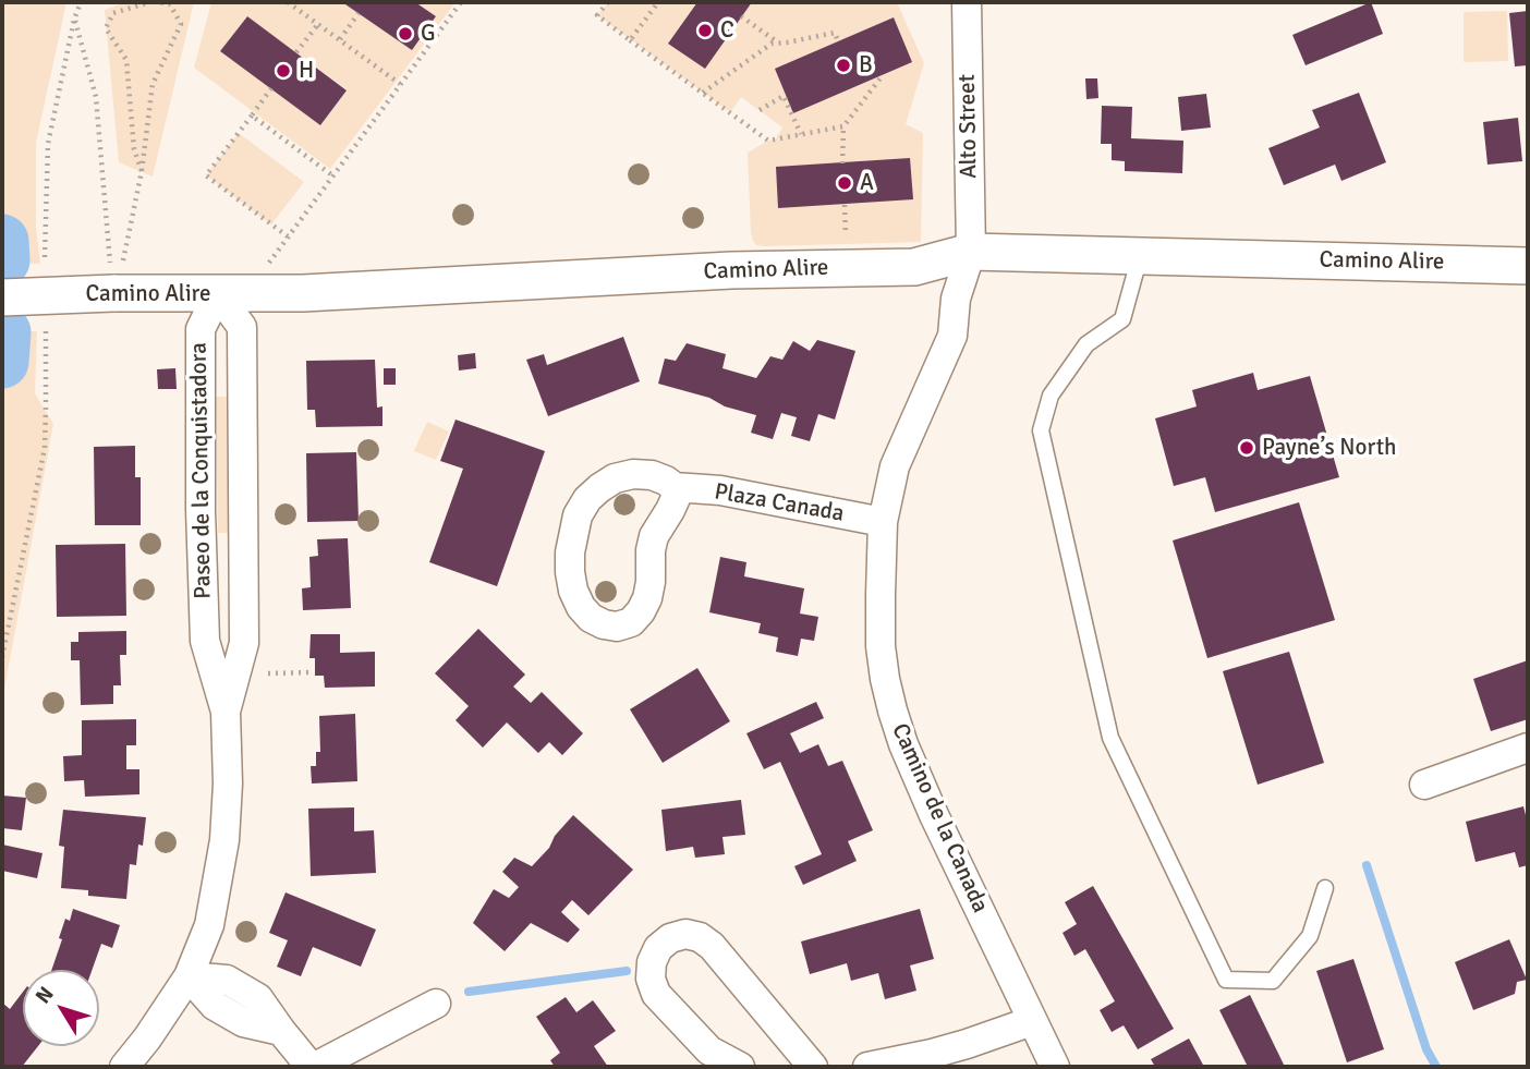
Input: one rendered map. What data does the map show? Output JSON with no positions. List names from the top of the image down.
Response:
{
  "streets": {
    "street": [
      "Alto Street",
      "Camino Alire",
      "Paseo de la Conquistadora",
      "Plaza Canada",
      "Camino de la Canada"
    ]
  },
  "crossings": [
    ["Alto Street", "Camino Alire"],
    ["Alto Street", "Camino de la Canada"],
    ["Camino Alire", "Paseo de la Conquistadora"],
    ["Camino Alire", "Camino de la Canada"],
    ["Plaza Canada", "Camino de la Canada"]
  ],
  "places": [
    "C",
    "G",
    "B",
    "H",
    "A",
    "Payne’s North"
  ],
  "north": "top left"
}
